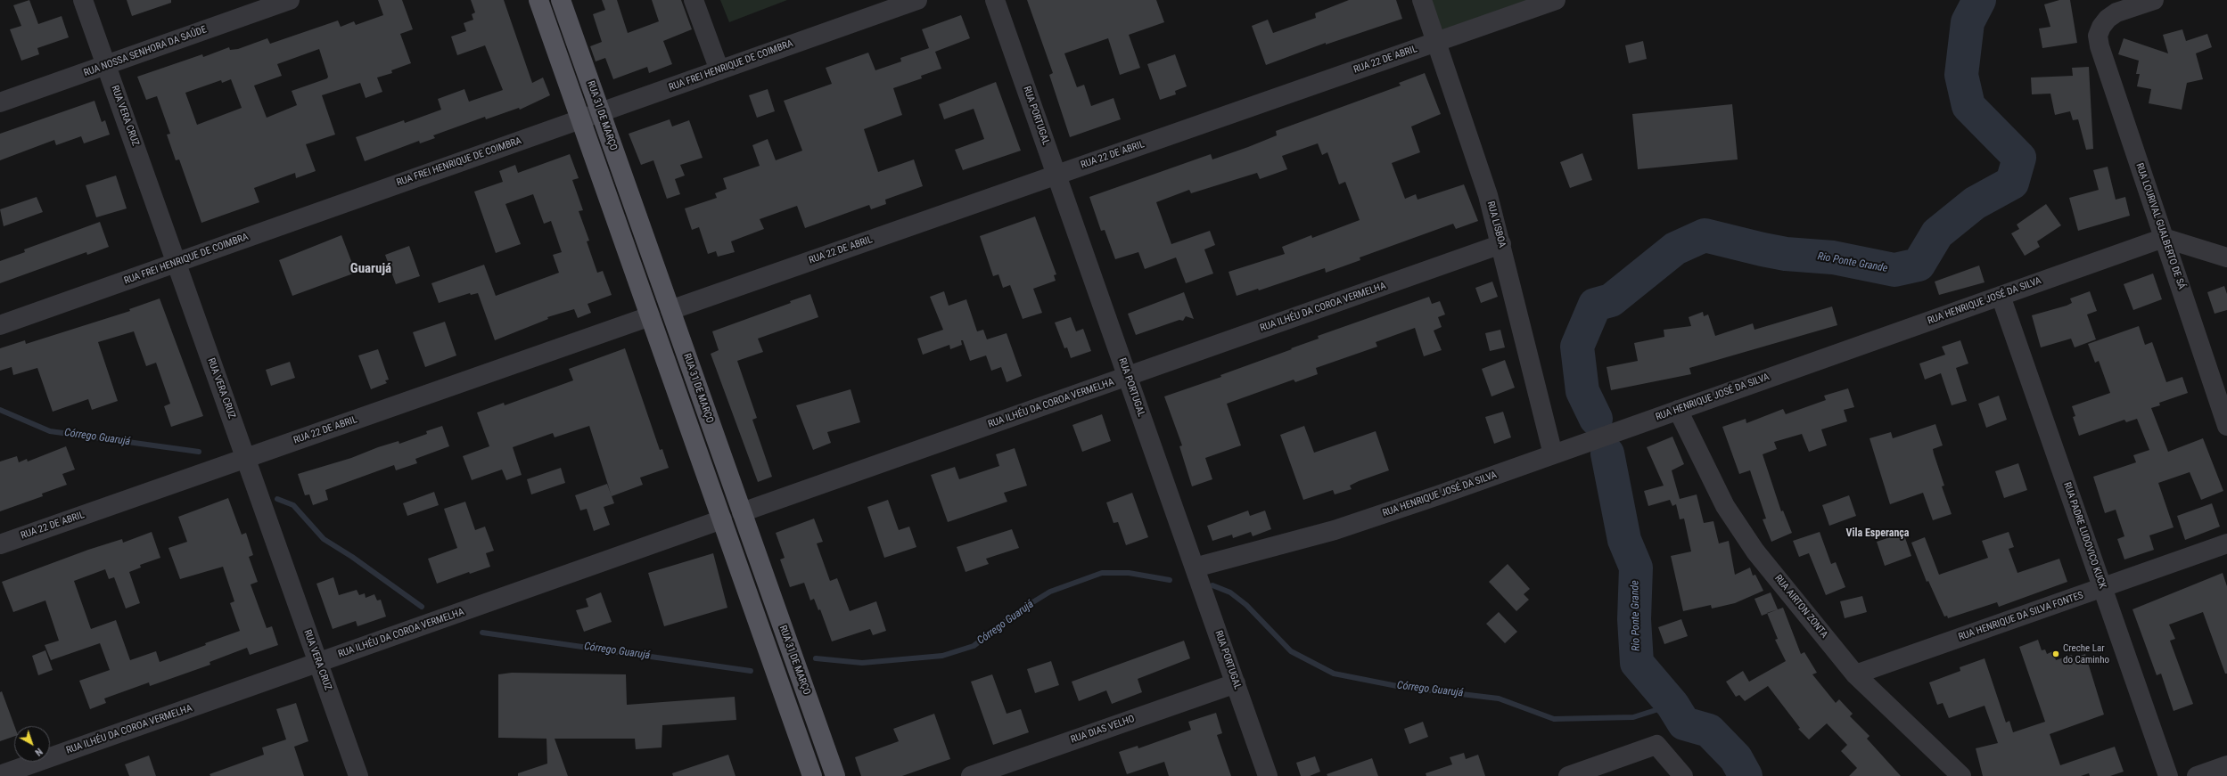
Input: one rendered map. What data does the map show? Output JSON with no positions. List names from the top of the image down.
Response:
{
  "streets": {
    "main road": ["RUA 31 DE MARÇO"],
    "street": [
      "RUA NOSSA SENHORA DA SAÚDE",
      "RUA 22 DE ABRIL",
      "RUA FREI HENRIQUE DE COIMBRA",
      "RUA VERA CRUZ",
      "RUA PORTUGAL",
      "RUA LISBOA",
      "RUA LOURIVAL GUALBERTO DE SÁ",
      "RUA HENRIQUE JOSÉ DA SILVA",
      "RUA ILHÉU DA COROA VERMELHA",
      "RUA PADRE LUDOVICO KUCK",
      "RUA AIRTON ZONTA",
      "RUA HENRIQUE DA SILVA FONTES",
      "RUA DIAS VELHO"
    ]
  },
  "crossings": [
    ["RUA NOSSA SENHORA DA SAÚDE", "RUA VERA CRUZ"],
    ["RUA 22 DE ABRIL", "RUA VERA CRUZ"],
    ["RUA 22 DE ABRIL", "RUA 31 DE MARÇO"],
    ["RUA 22 DE ABRIL", "RUA PORTUGAL"],
    ["RUA 22 DE ABRIL", "RUA LISBOA"],
    ["RUA FREI HENRIQUE DE COIMBRA", "RUA VERA CRUZ"],
    ["RUA FREI HENRIQUE DE COIMBRA", "RUA 31 DE MARÇO"],
    ["RUA VERA CRUZ", "RUA ILHÉU DA COROA VERMELHA"],
    ["RUA 31 DE MARÇO", "RUA ILHÉU DA COROA VERMELHA"],
    ["RUA PORTUGAL", "RUA HENRIQUE JOSÉ DA SILVA"],
    ["RUA PORTUGAL", "RUA ILHÉU DA COROA VERMELHA"],
    ["RUA PORTUGAL", "RUA DIAS VELHO"],
    ["RUA LISBOA", "RUA HENRIQUE JOSÉ DA SILVA"],
    ["RUA LISBOA", "RUA ILHÉU DA COROA VERMELHA"],
    ["RUA LOURIVAL GUALBERTO DE SÁ", "RUA HENRIQUE JOSÉ DA SILVA"],
    ["RUA HENRIQUE JOSÉ DA SILVA", "RUA PADRE LUDOVICO KUCK"],
    ["RUA HENRIQUE JOSÉ DA SILVA", "RUA AIRTON ZONTA"],
    ["RUA PADRE LUDOVICO KUCK", "RUA HENRIQUE DA SILVA FONTES"],
    ["RUA AIRTON ZONTA", "RUA HENRIQUE DA SILVA FONTES"]
  ],
  "districts": ["Guarujá", "Vila Esperança"],
  "water": ["Rio Ponte Grande", "Córrego Guarujá"],
  "places": ["Creche Lar do Caminho"],
  "north": "bottom right"
}
